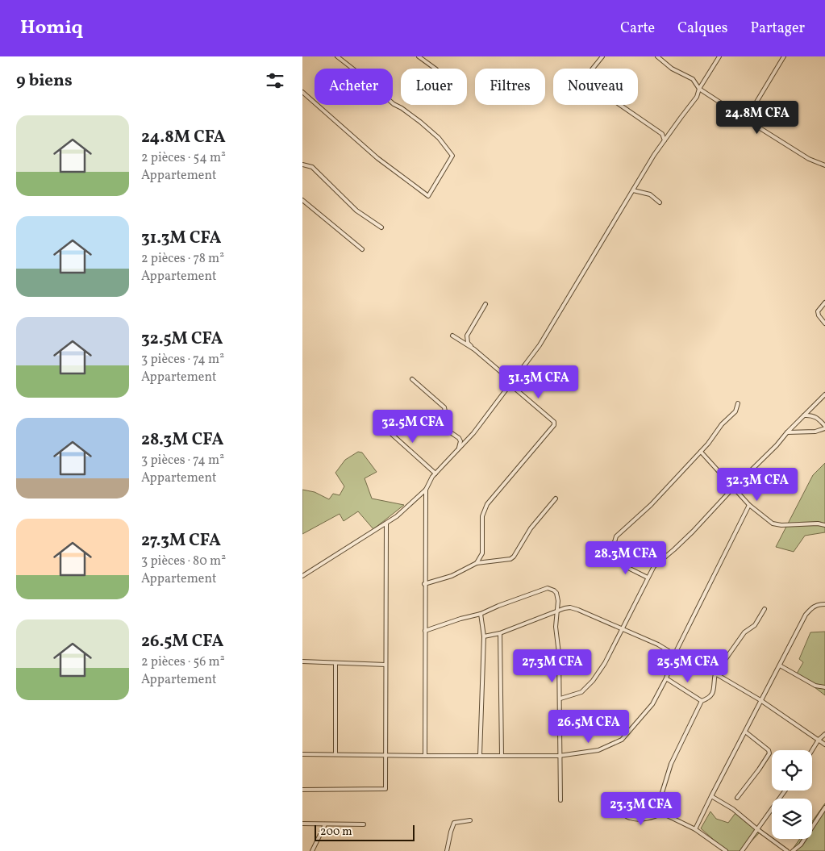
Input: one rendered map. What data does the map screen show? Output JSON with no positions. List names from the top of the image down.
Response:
{
  "scale_bar": "200 m",
  "page": {
    "header": "Homiq",
    "nav": ["Carte", "Calques", "Partager"],
    "heading": "9 biens",
    "chip": [
      "Acheter",
      "Louer",
      "Filtres",
      "Nouveau"
    ],
    "price": [
      "24.8M CFA",
      "31.3M CFA",
      "32.5M CFA",
      "32.3M CFA",
      "28.3M CFA",
      "27.3M CFA",
      "25.5M CFA",
      "26.5M CFA",
      "23.3M CFA"
    ],
    "list": [
      {
        "name": "24.8M CFA",
        "note": "2 pièces · 54 m² · Appartement"
      },
      {
        "name": "31.3M CFA",
        "note": "2 pièces · 78 m² · Appartement"
      },
      {
        "name": "32.5M CFA",
        "note": "3 pièces · 74 m² · Appartement"
      },
      {
        "name": "28.3M CFA",
        "note": "3 pièces · 74 m² · Appartement"
      },
      {
        "name": "27.3M CFA",
        "note": "3 pièces · 80 m² · Appartement"
      },
      {
        "name": "26.5M CFA",
        "note": "2 pièces · 56 m² · Appartement"
      }
    ],
    "scale": "200 m"
  }
}
